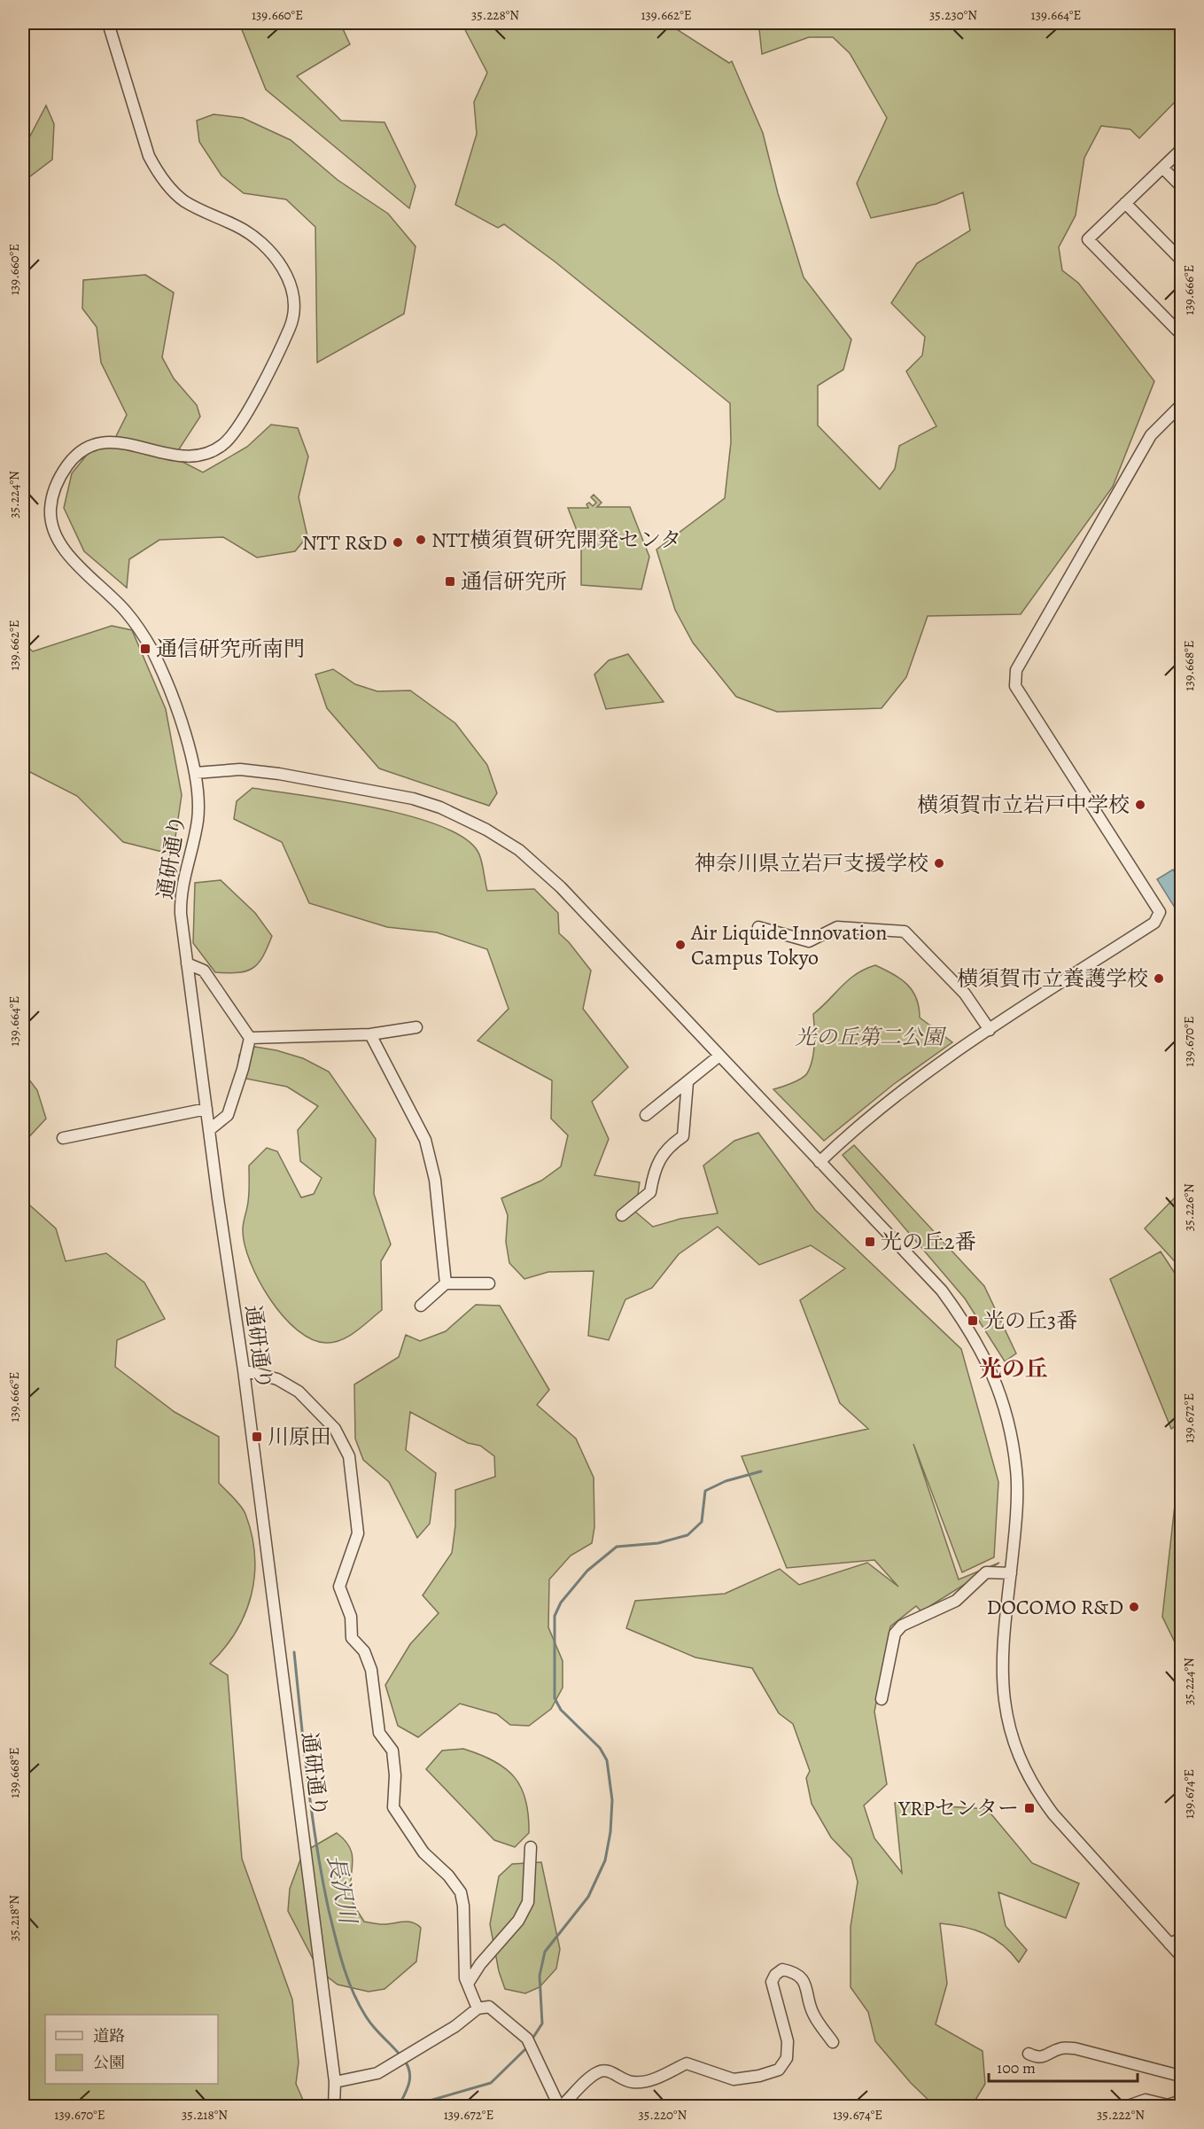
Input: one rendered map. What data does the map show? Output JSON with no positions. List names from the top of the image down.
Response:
{
  "streets": {
    "street": ["通研通り"]
  },
  "districts": ["光の丘"],
  "water": ["長沢川"],
  "parks": ["光の丘第二公園"],
  "places": {
    "other": [
      "NTT横須賀研究開発センタ",
      "NTT R&D",
      "横須賀市立岩戸中学校",
      "神奈川県立岩戸支援学校",
      "Air Liquide Innovation Campus Tokyo",
      "横須賀市立養護学校",
      "DOCOMO R&D"
    ],
    "transit": [
      "通信研究所",
      "通信研究所南門",
      "光の丘2番",
      "光の丘3番",
      "川原田",
      "YRPセンター"
    ]
  },
  "legend": ["道路", "公園"],
  "scale_bar": "100 m",
  "coordinates": [
    "139.660°E",
    "35.228°N",
    "139.662°E",
    "35.230°N",
    "139.664°E",
    "139.666°E",
    "35.224°N",
    "139.668°E",
    "139.670°E",
    "35.226°N",
    "139.672°E",
    "139.674°E",
    "35.218°N",
    "35.220°N",
    "35.222°N"
  ]
}
